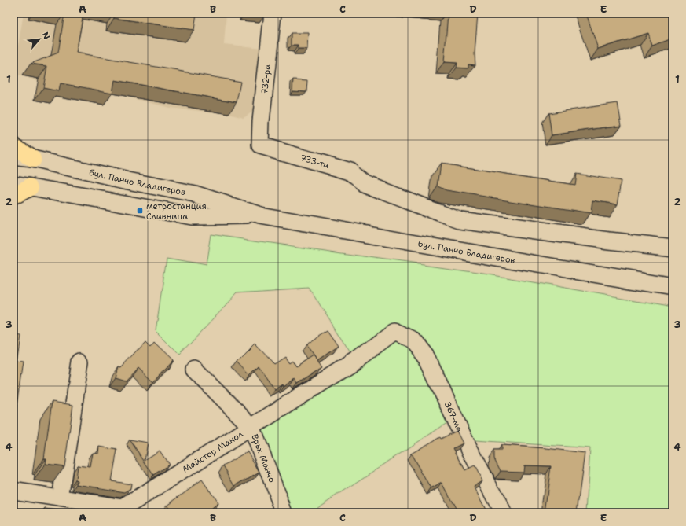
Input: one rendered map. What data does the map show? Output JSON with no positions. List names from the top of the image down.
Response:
{
  "streets": {
    "street": [
      "732-ра",
      "733-та",
      "бул. Панчо Владигеров",
      "367-ма",
      "Майстор Манол",
      "Връх Манчо"
    ]
  },
  "crossings": [
    ["732-ра", "733-та"],
    ["367-ма", "Майстор Манол"],
    ["Майстор Манол", "Връх Манчо"]
  ],
  "places": {
    "transit": ["метростанция Сливница"]
  },
  "north": "top right",
  "grid": {
    "columns": [
      "A",
      "B",
      "C",
      "D",
      "E"
    ],
    "rows": [
      "1",
      "2",
      "3",
      "4"
    ]
  }
}
